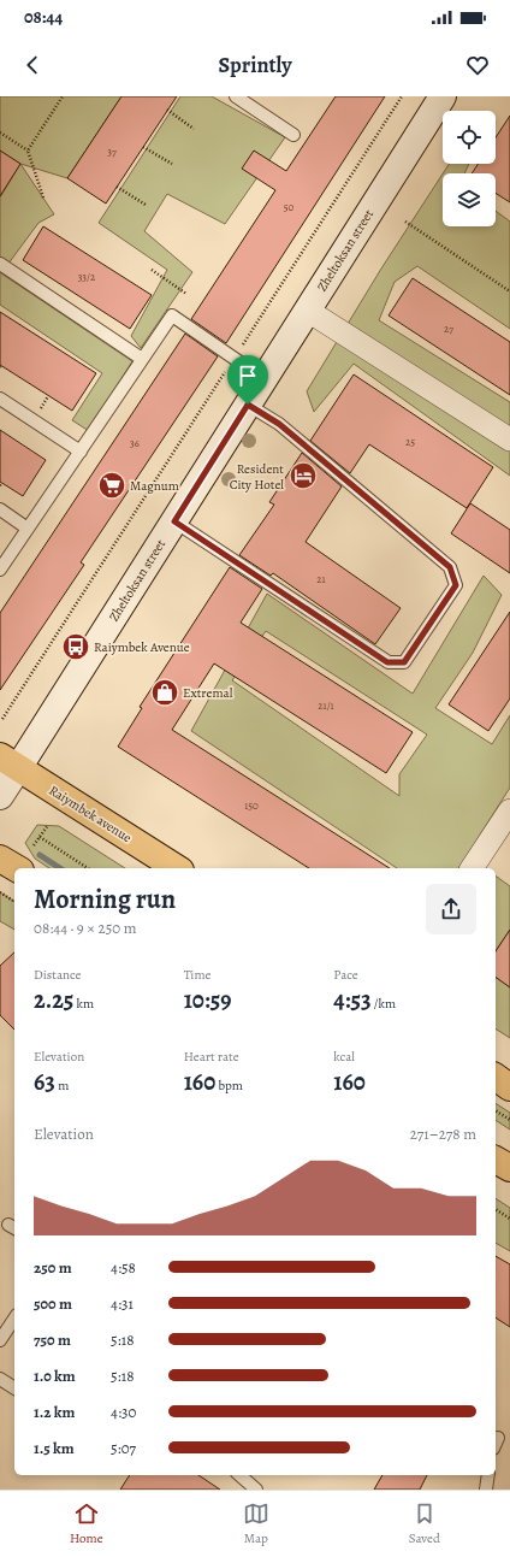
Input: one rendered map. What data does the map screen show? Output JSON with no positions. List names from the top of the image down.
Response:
{
  "streets": {
    "main road": ["Zheltoksan street", "Raiymbek avenue"]
  },
  "crossings": [
    ["Zheltoksan street", "Raiymbek avenue"]
  ],
  "places": {
    "hotel": ["Resident City Hotel"],
    "supermarket": ["Magnum"],
    "bus stop": ["Raiymbek Avenue"],
    "shop": ["Extremal"]
  },
  "house_numbers": [
    "37",
    "50",
    "33/2",
    "27",
    "25",
    "36",
    "21",
    "21/1",
    "150"
  ],
  "page": {
    "status": "08:44",
    "header": "Sprintly",
    "heading": ["Morning run", "08:44 · 9 × 250 m"],
    "stats": [
      ["Distance", "2.25 km"],
      ["Time", "10:59"],
      ["Pace", "4:53 /km"],
      ["Elevation", "63 m"],
      ["Heart rate", "160 bpm"],
      ["kcal", "160"]
    ],
    "chart": ["Elevation", "271–278 m"],
    "list": [
      {
        "name": "250 m",
        "note": "4:58"
      },
      {
        "name": "500 m",
        "note": "4:31"
      },
      {
        "name": "750 m",
        "note": "5:18"
      },
      {
        "name": "1.0 km",
        "note": "5:18"
      },
      {
        "name": "1.2 km",
        "note": "4:30"
      },
      {
        "name": "1.5 km",
        "note": "5:07"
      }
    ],
    "tabs": ["Home", "Map", "Saved"]
  }
}
